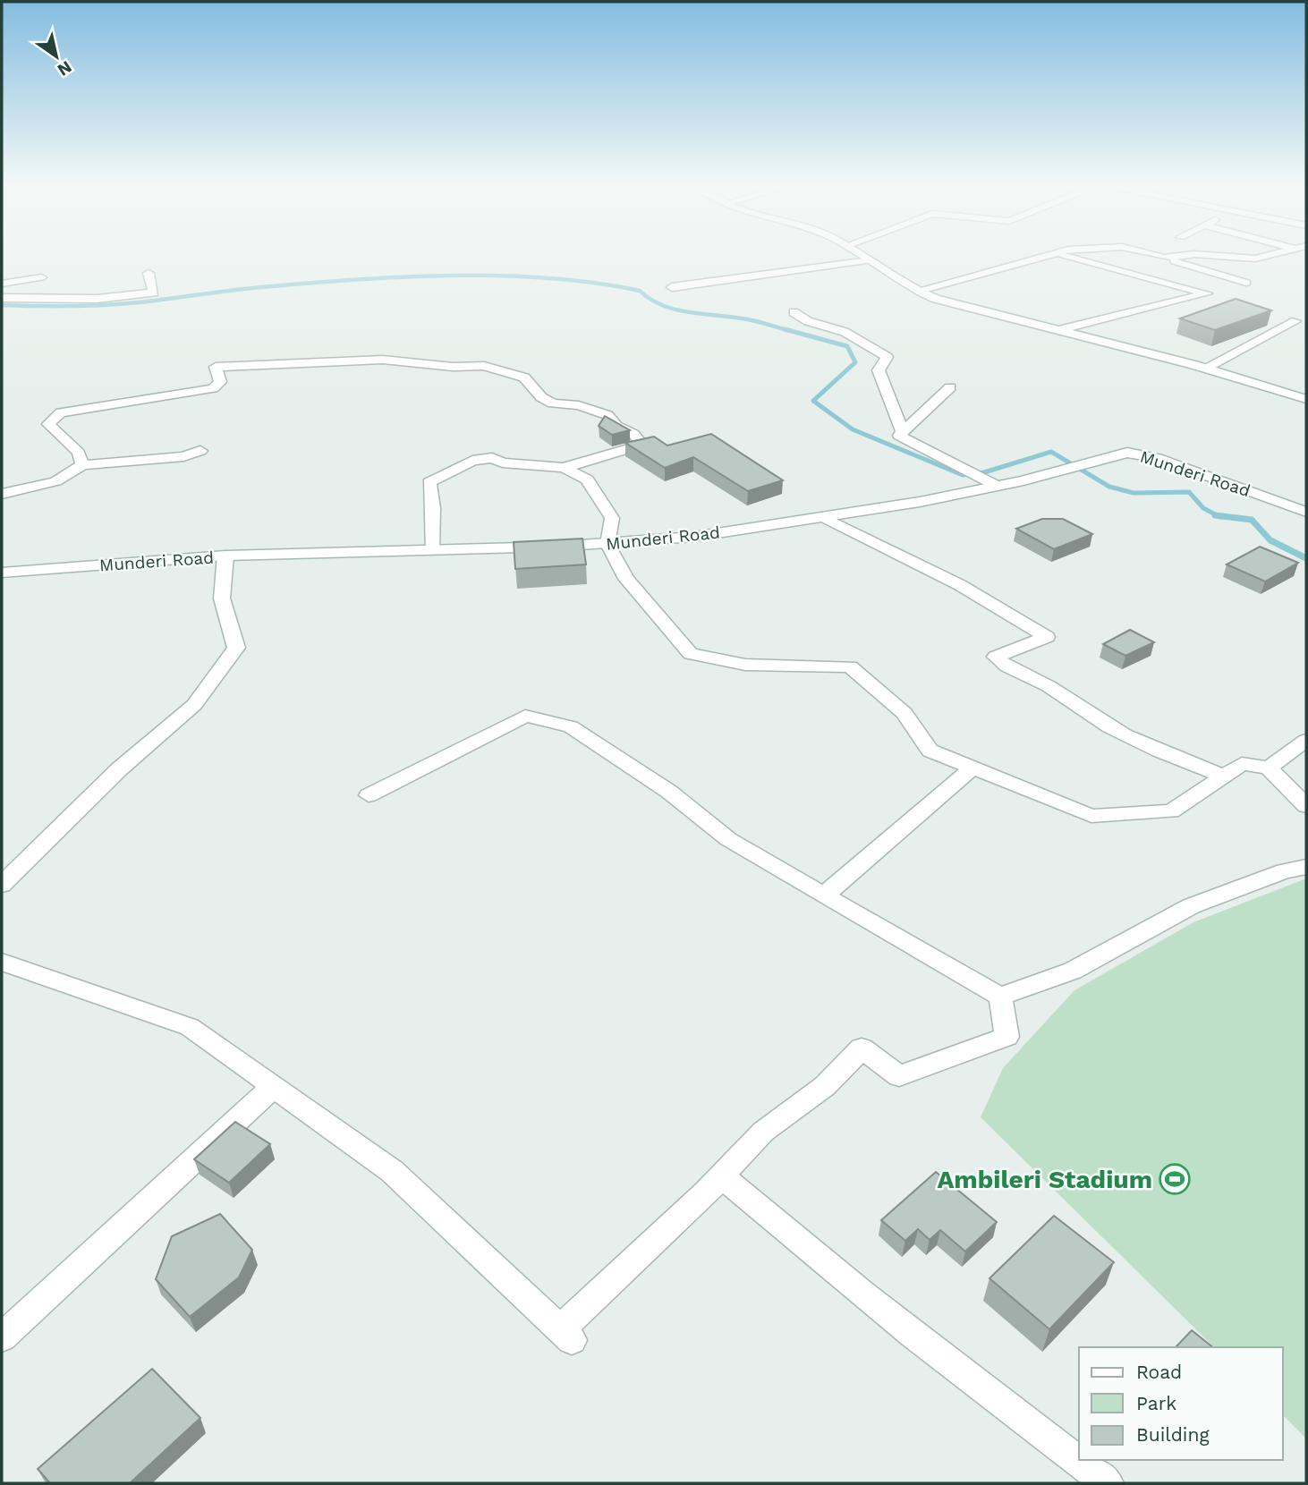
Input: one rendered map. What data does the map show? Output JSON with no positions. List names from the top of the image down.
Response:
{
  "streets": {
    "street": ["Munderi Road"]
  },
  "places": {
    "sports": ["Ambileri Stadium"]
  },
  "legend": ["Road", "Park", "Building"],
  "north": "bottom right"
}
